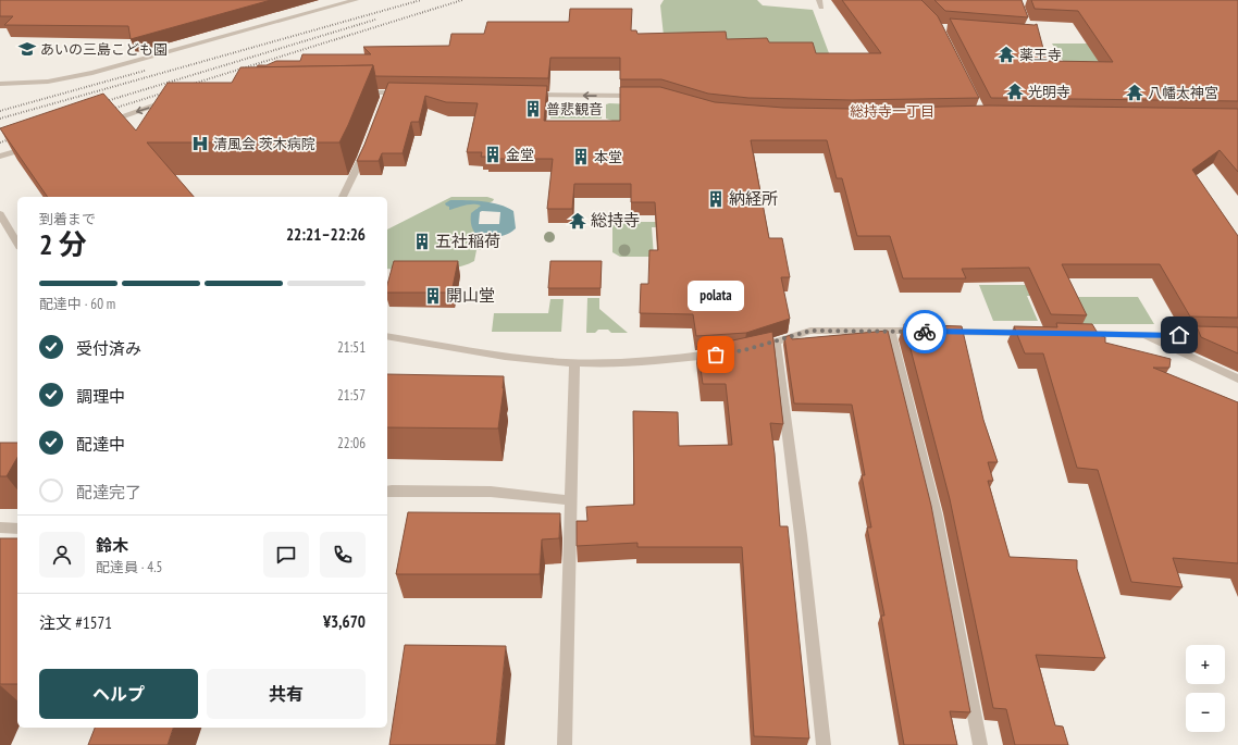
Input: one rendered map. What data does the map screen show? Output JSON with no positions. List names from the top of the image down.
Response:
{
  "districts": ["総持寺一丁目"],
  "places": {
    "school or university": ["あいの三島こども園"],
    "temple": [
      "薬王寺",
      "光明寺",
      "八幡太神宮",
      "総持寺"
    ],
    "building": [
      "普悲観音",
      "金堂",
      "本堂",
      "納経所",
      "五社稲荷",
      "開山堂"
    ],
    "hospital": ["清風会 茨木病院"],
    "other": ["polata"]
  },
  "page": {
    "heading": ["2 分", "到着まで", "22:21–22:26"],
    "panel": [
      "鈴木",
      "配達員 · 4.5",
      "注文 #1571",
      "¥3,670"
    ],
    "bar": "配達中 · 60 m",
    "bubble": "polata",
    "list": [
      ["受付済み", "21:51"],
      ["調理中", "21:57"],
      ["配達中", "22:06"],
      "配達完了"
    ],
    "map_buttons": ["+", "−"],
    "buttons": ["ヘルプ", "共有"]
  }
}
